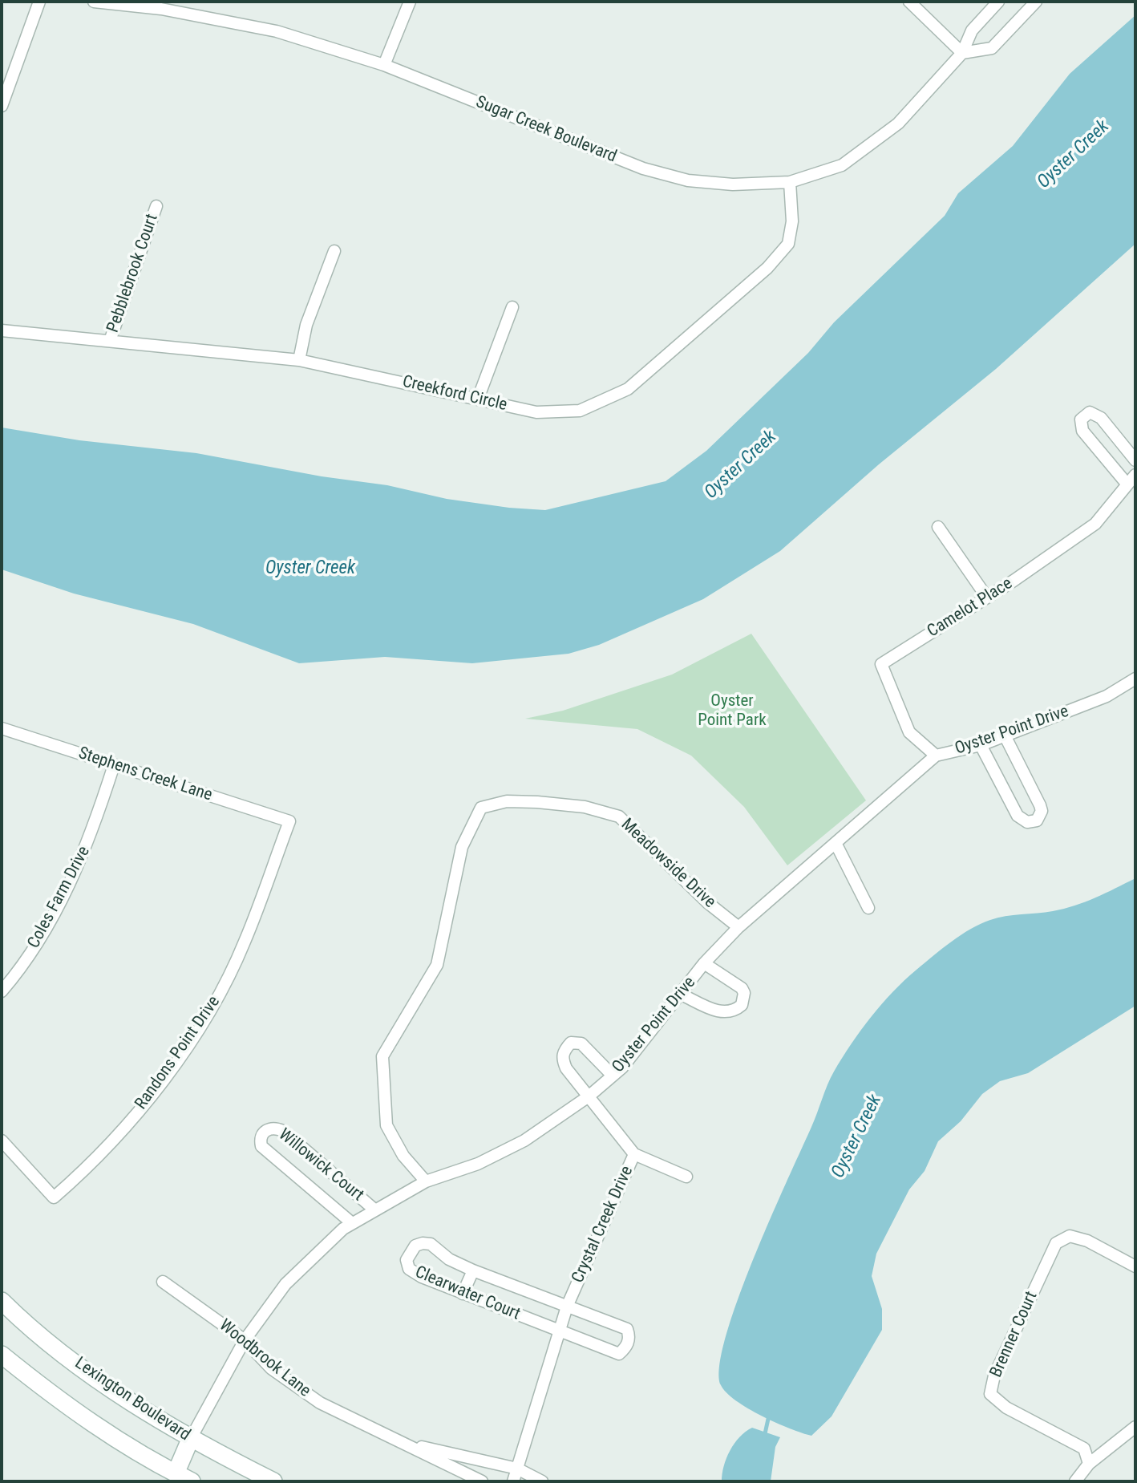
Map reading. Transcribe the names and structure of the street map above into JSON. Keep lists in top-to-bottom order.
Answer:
{
  "streets": {
    "main road": ["Lexington Boulevard"],
    "street": [
      "Sugar Creek Boulevard",
      "Pebblebrook Court",
      "Creekford Circle",
      "Camelot Place",
      "Oyster Point Drive",
      "Stephens Creek Lane",
      "Meadowside Drive",
      "Coles Farm Drive",
      "Randons Point Drive",
      "Willowick Court",
      "Crystal Creek Drive",
      "Clearwater Court",
      "Brenner Court",
      "Woodbrook Lane"
    ]
  },
  "crossings": [
    ["Sugar Creek Boulevard", "Creekford Circle"],
    ["Pebblebrook Court", "Creekford Circle"],
    ["Camelot Place", "Oyster Point Drive"],
    ["Oyster Point Drive", "Meadowside Drive"],
    ["Oyster Point Drive", "Willowick Court"],
    ["Oyster Point Drive", "Crystal Creek Drive"],
    ["Oyster Point Drive", "Woodbrook Lane"],
    ["Oyster Point Drive", "Lexington Boulevard"],
    ["Stephens Creek Lane", "Coles Farm Drive"],
    ["Stephens Creek Lane", "Randons Point Drive"],
    ["Crystal Creek Drive", "Clearwater Court"],
    ["Crystal Creek Drive", "Woodbrook Lane"]
  ],
  "water": ["Oyster Creek"],
  "parks": ["Oyster Point Park"]
}
